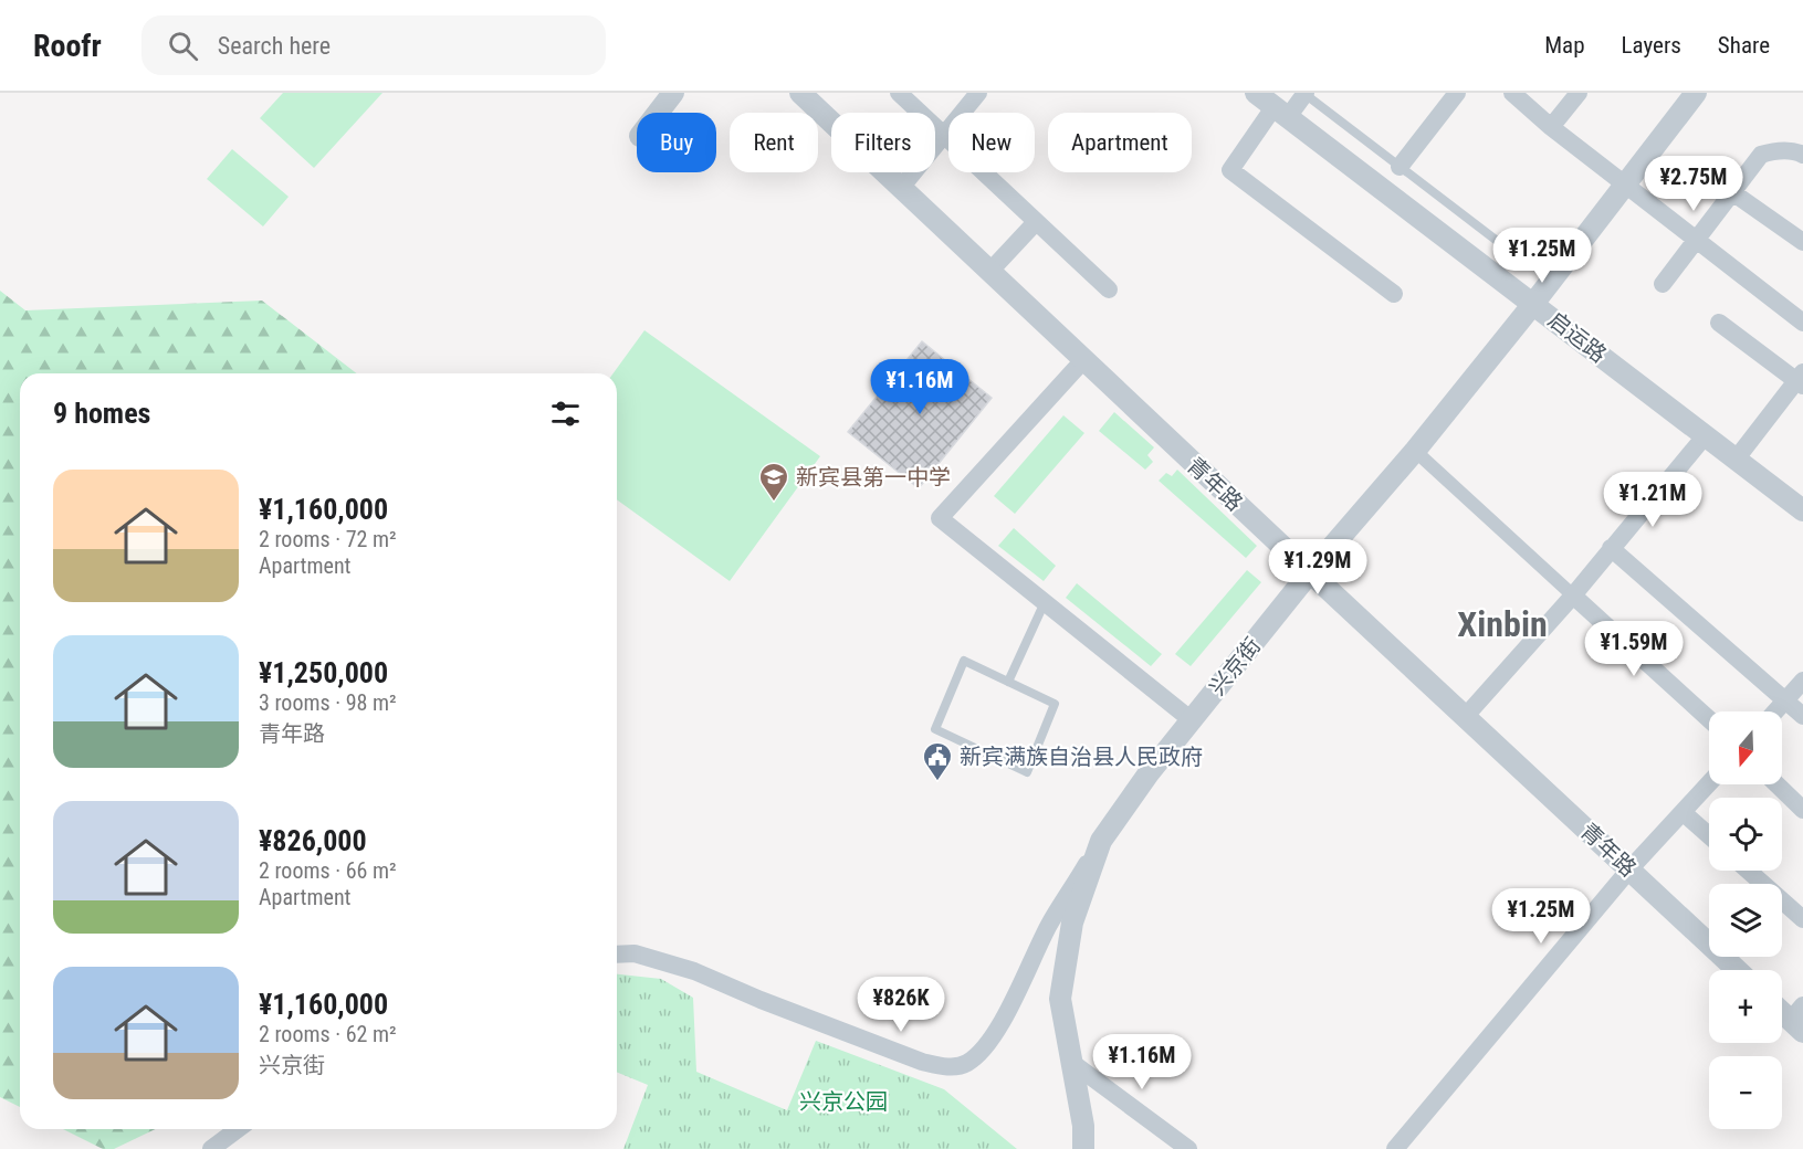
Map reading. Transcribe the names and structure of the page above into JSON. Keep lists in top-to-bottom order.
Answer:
{
  "streets": {
    "street": ["启运路", "青年路", "兴京街"]
  },
  "crossings": [
    ["启运路", "兴京街"],
    ["青年路", "兴京街"]
  ],
  "districts": ["Xinbin"],
  "parks": ["兴京公园"],
  "places": {
    "school or university": ["新宾县第一中学"],
    "public building": ["新宾满族自治县人民政府"]
  },
  "north": "bottom",
  "page": {
    "header": "Roofr",
    "search": "Search here",
    "nav": ["Map", "Layers", "Share"],
    "chip": [
      "Buy",
      "Rent",
      "Filters",
      "New",
      "Apartment"
    ],
    "price": [
      "¥2.75M",
      "¥1.25M",
      "¥1.16M",
      "¥1.21M",
      "¥1.29M",
      "¥1.59M",
      "¥1.25M",
      "¥826K",
      "¥1.16M"
    ],
    "heading": "9 homes",
    "list": [
      {
        "name": "¥1,160,000",
        "note": "2 rooms · 72 m² · Apartment"
      },
      {
        "name": "¥1,250,000",
        "note": "3 rooms · 98 m² · 青年路"
      },
      {
        "name": "¥826,000",
        "note": "2 rooms · 66 m² · Apartment"
      },
      {
        "name": "¥1,160,000",
        "note": "2 rooms · 62 m² · 兴京街"
      }
    ],
    "map_buttons": ["+", "−"]
  }
}
